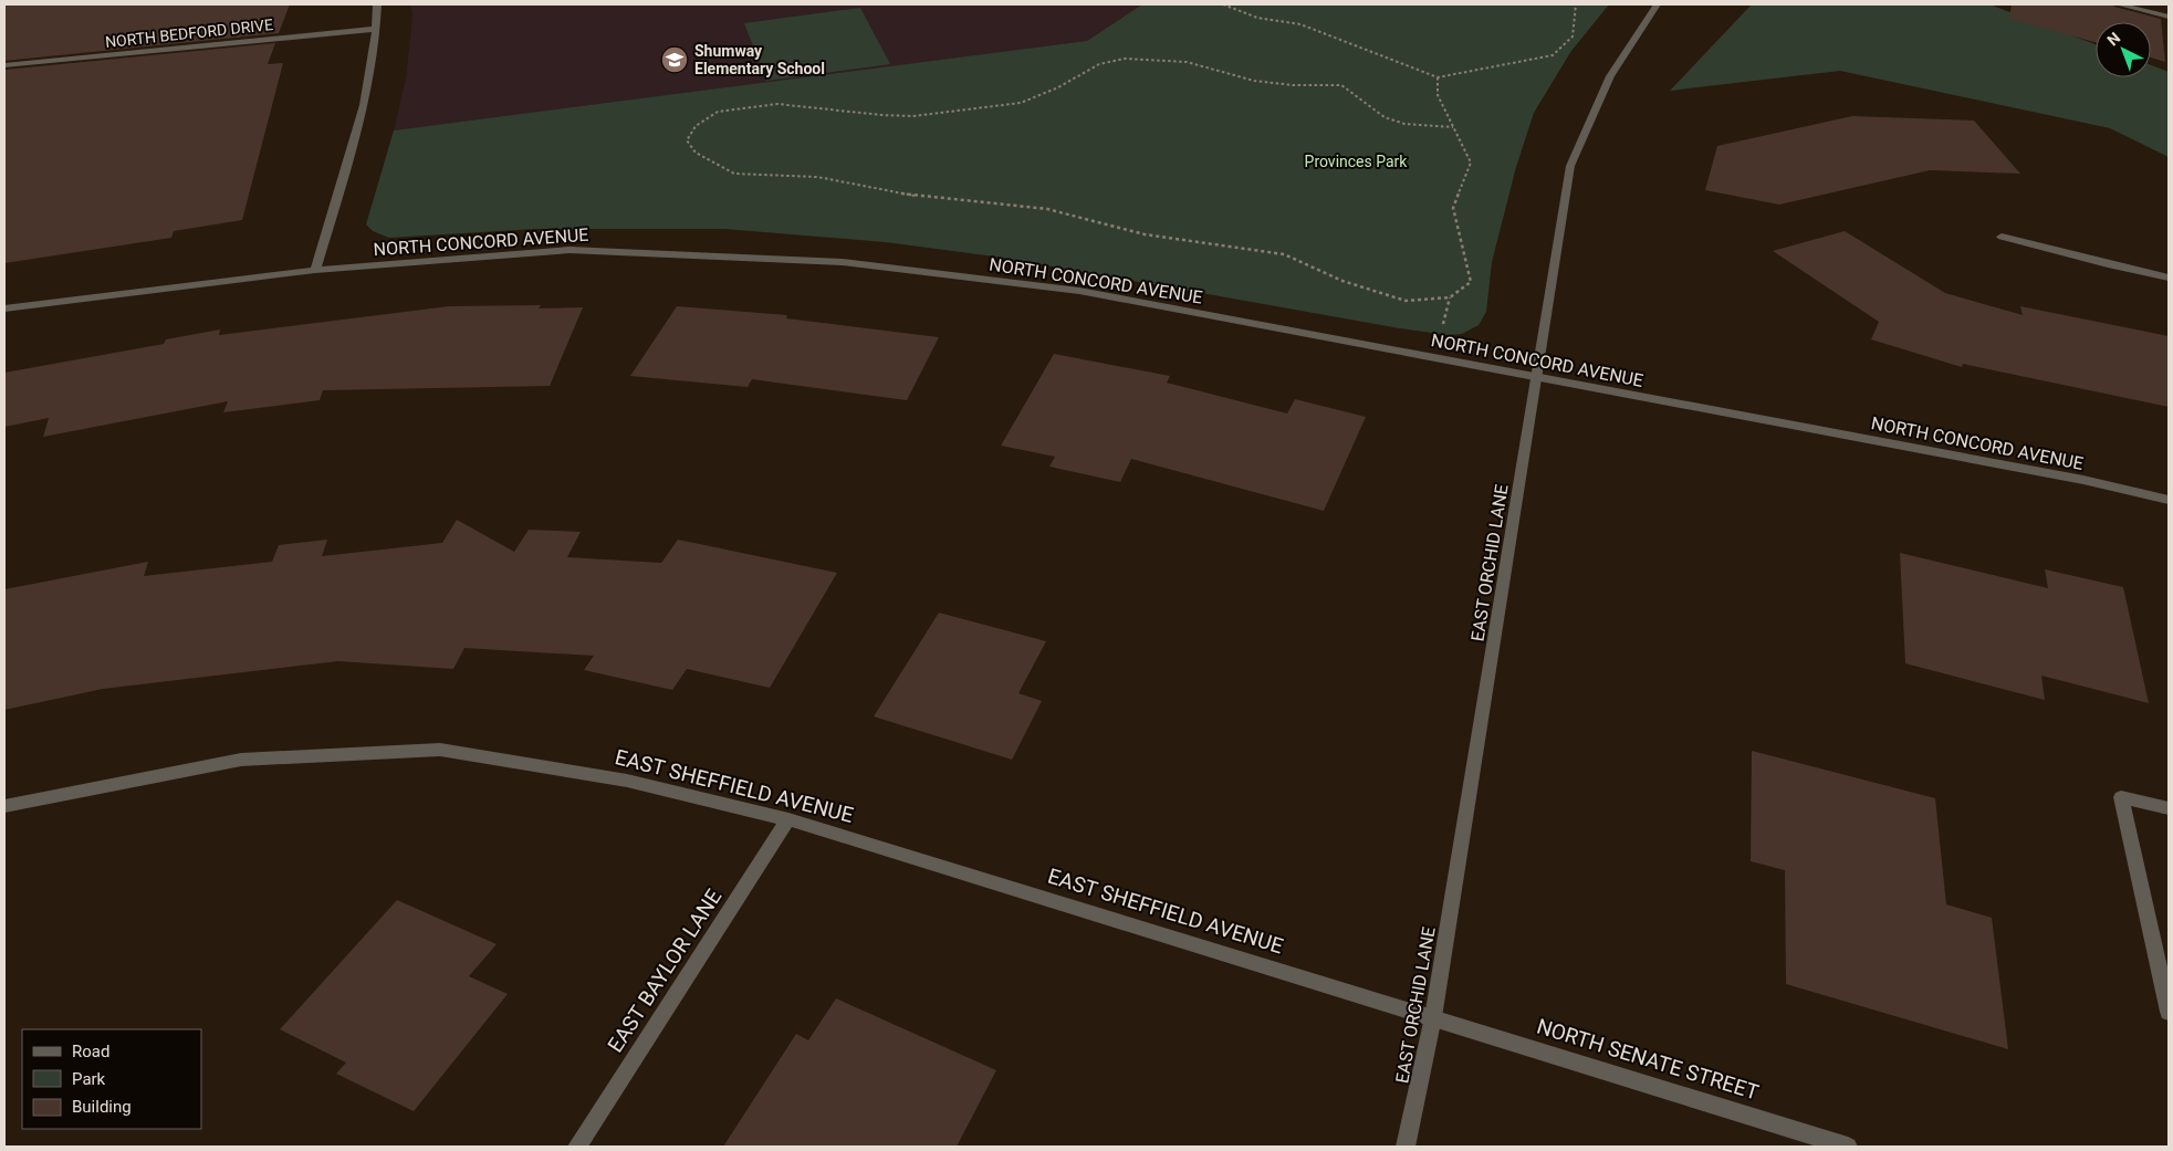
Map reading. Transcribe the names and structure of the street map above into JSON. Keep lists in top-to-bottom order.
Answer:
{
  "streets": {
    "street": [
      "NORTH BEDFORD DRIVE",
      "NORTH CONCORD AVENUE",
      "EAST ORCHID LANE",
      "EAST SHEFFIELD AVENUE",
      "EAST BAYLOR LANE",
      "NORTH SENATE STREET"
    ]
  },
  "crossings": [
    ["NORTH CONCORD AVENUE", "EAST ORCHID LANE"],
    ["EAST ORCHID LANE", "EAST SHEFFIELD AVENUE"],
    ["EAST ORCHID LANE", "NORTH SENATE STREET"],
    ["EAST SHEFFIELD AVENUE", "EAST BAYLOR LANE"],
    ["EAST SHEFFIELD AVENUE", "NORTH SENATE STREET"]
  ],
  "parks": ["Provinces Park"],
  "places": {
    "school or university": ["Shumway Elementary School"]
  },
  "legend": ["Road", "Park", "Building"],
  "north": "top left"
}
